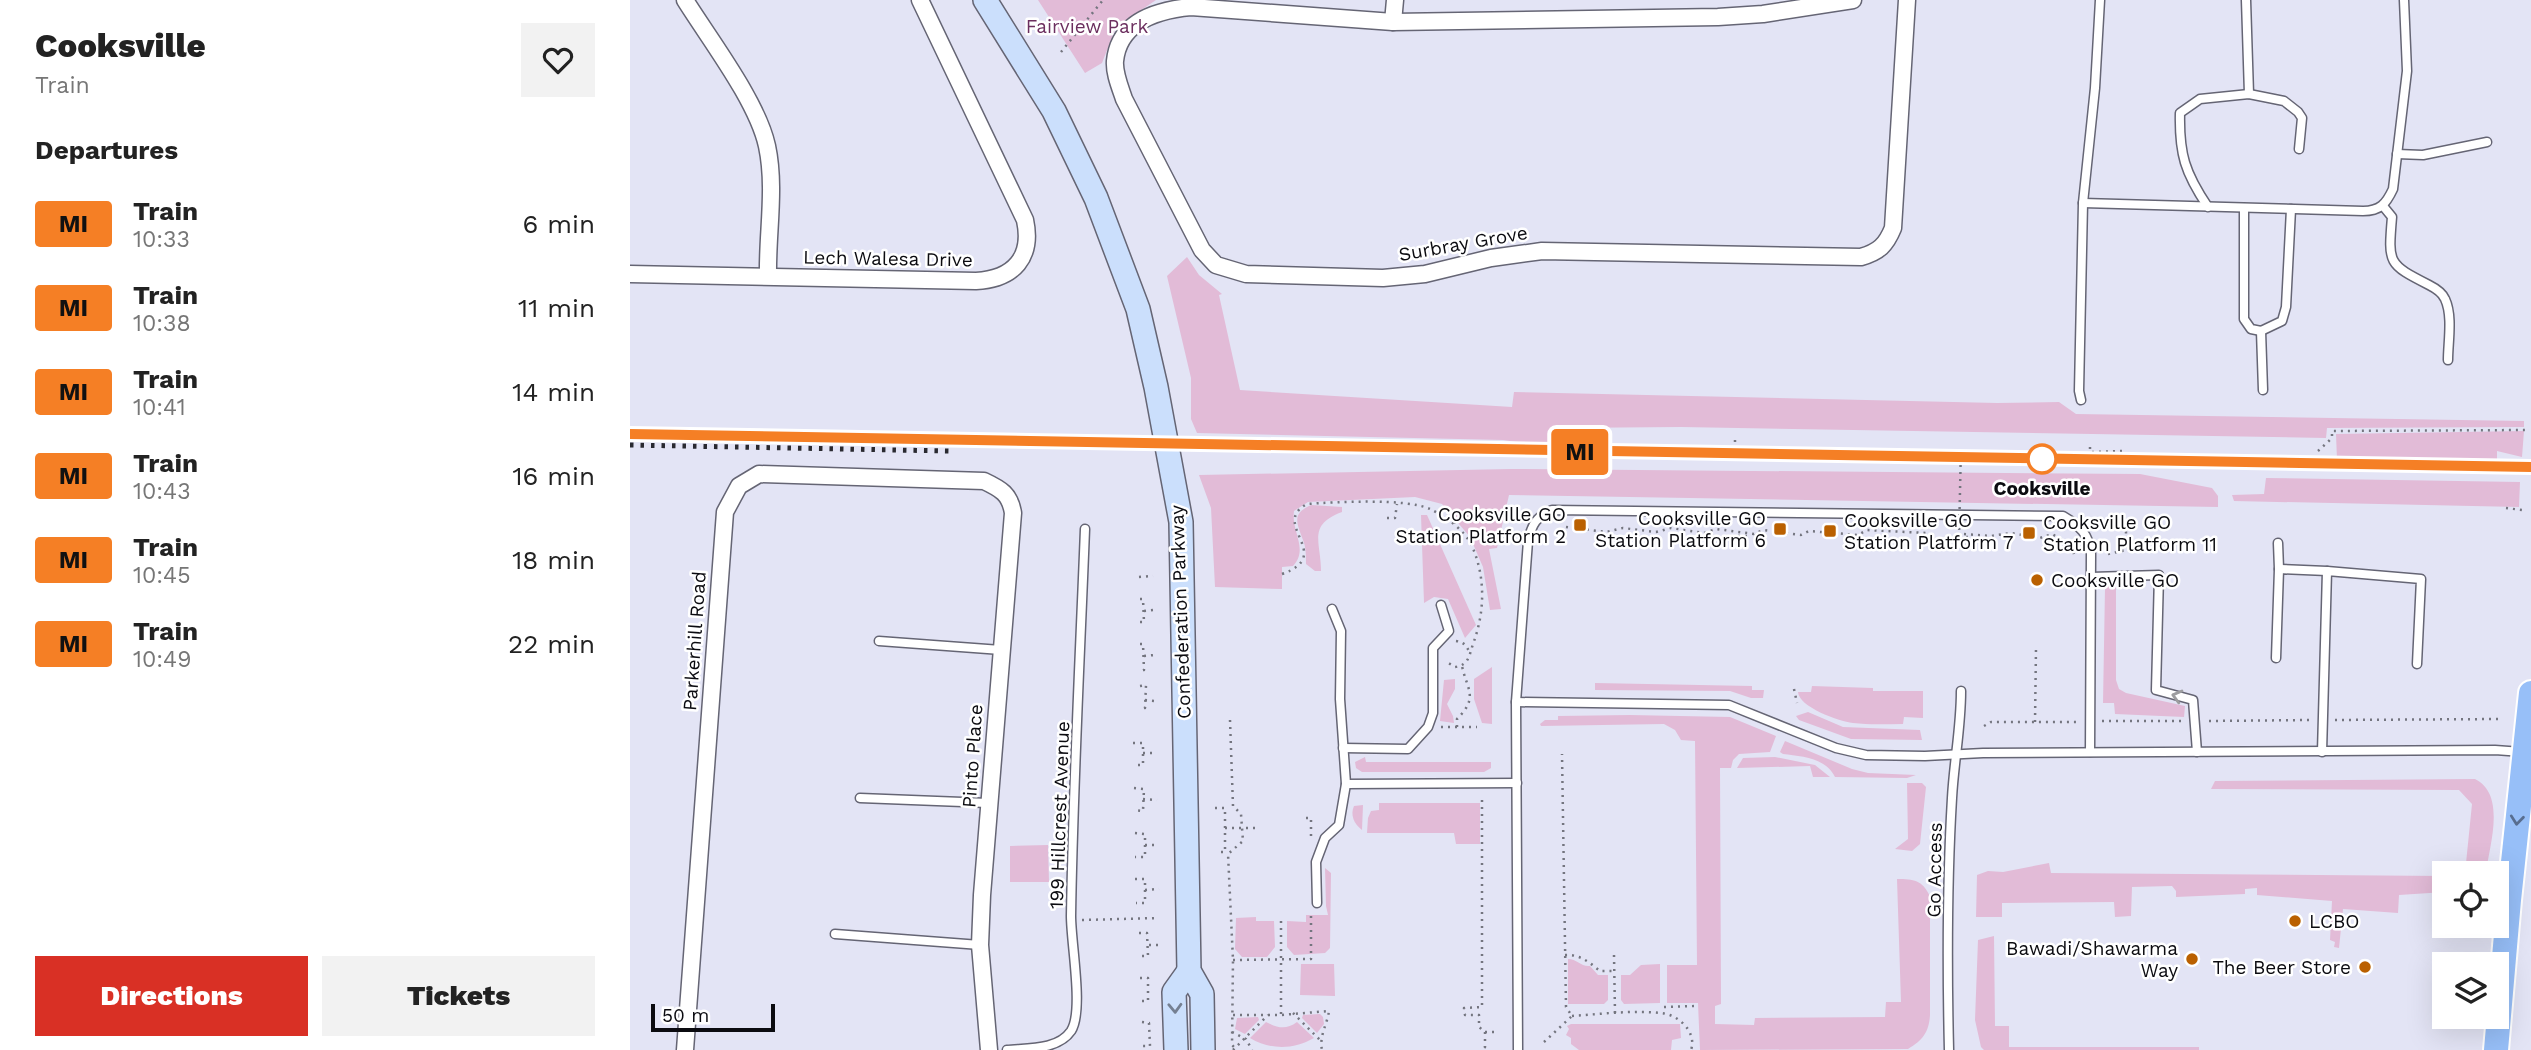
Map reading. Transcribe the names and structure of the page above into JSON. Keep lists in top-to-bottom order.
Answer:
{
  "streets": {
    "street": [
      "Surbray Grove",
      "Lech Walesa Drive",
      "Confederation Parkway",
      "Parkerhill Road",
      "Pinto Place"
    ],
    "lane": ["199 Hillcrest Avenue", "Go Access"]
  },
  "crossings": [
    ["Parkerhill Road", "Pinto Place"]
  ],
  "parks": ["Fairview Park"],
  "places": {
    "other": [
      "Cooksville",
      "Cooksville GO",
      "LCBO",
      "Bawadi/Shawarma Way",
      "The Beer Store"
    ],
    "transit": [
      "Cooksville GO Station Platform 2",
      "Cooksville GO Station Platform 6",
      "Cooksville GO Station Platform 7",
      "Cooksville GO Station Platform 11"
    ]
  },
  "scale_bar": "50 m",
  "page": {
    "heading": [
      ["Cooksville", "Train"],
      "Departures"
    ],
    "on_map": "MI",
    "list": [
      {
        "mark": "MI",
        "name": "Train",
        "note": "10:33",
        "value": "6 min"
      },
      {
        "mark": "MI",
        "name": "Train",
        "note": "10:38",
        "value": "11 min"
      },
      {
        "mark": "MI",
        "name": "Train",
        "note": "10:41",
        "value": "14 min"
      },
      {
        "mark": "MI",
        "name": "Train",
        "note": "10:43",
        "value": "16 min"
      },
      {
        "mark": "MI",
        "name": "Train",
        "note": "10:45",
        "value": "18 min"
      },
      {
        "mark": "MI",
        "name": "Train",
        "note": "10:49",
        "value": "22 min"
      }
    ],
    "buttons": ["Directions", "Tickets"],
    "scale": "50 m"
  }
}
